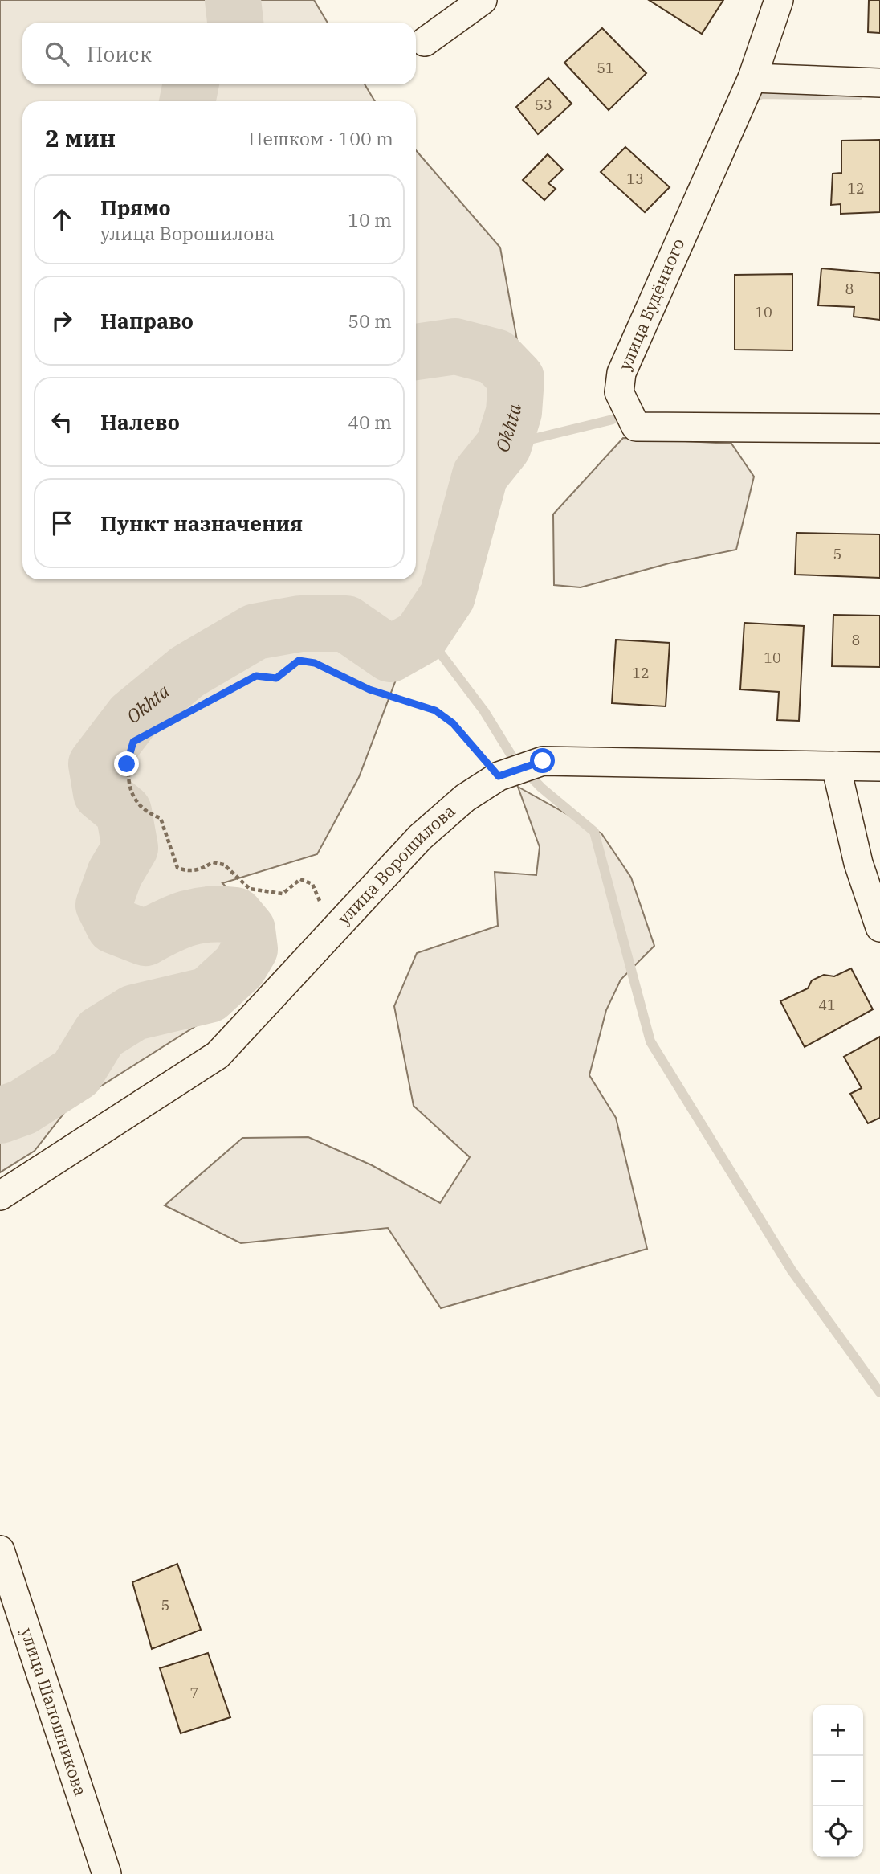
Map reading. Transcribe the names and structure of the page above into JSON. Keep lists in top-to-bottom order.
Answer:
{
  "streets": {
    "street": ["улица Будённого", "улица Ворошилова", "улица Шапошникова"]
  },
  "water": ["Okhta"],
  "house_numbers": [
    "51",
    "53",
    "13",
    "12",
    "8",
    "10",
    "5",
    "8",
    "10",
    "12",
    "41",
    "5",
    "7"
  ],
  "page": {
    "search": "Поиск",
    "heading": ["2 мин", "Пешком · 100 m"],
    "list": [
      ["Прямо", "улица Ворошилова", "10 m"],
      ["Направо", "50 m"],
      ["Налево", "40 m"],
      "Пункт назначения"
    ],
    "map_buttons": ["+", "−"]
  }
}
